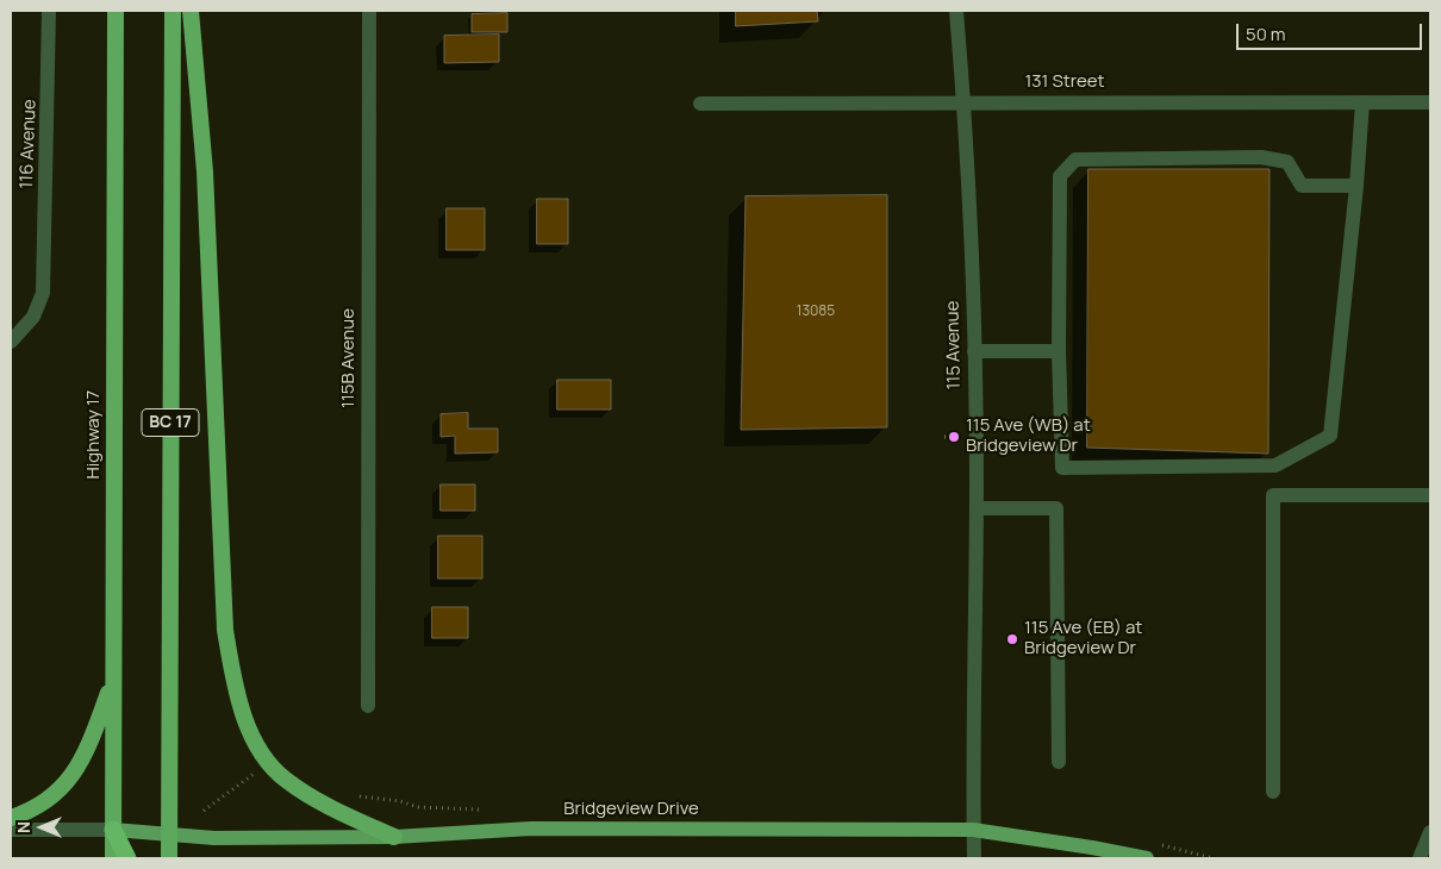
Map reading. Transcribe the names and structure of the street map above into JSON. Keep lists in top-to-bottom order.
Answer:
{
  "streets": {
    "highway": ["BC 17", "Highway 17"],
    "main road": ["Bridgeview Drive"],
    "street": [
      "131 Street",
      "116 Avenue",
      "115 Avenue",
      "115B Avenue"
    ]
  },
  "crossings": [
    ["131 Street", "115 Avenue"],
    ["115 Avenue", "Bridgeview Drive"],
    ["BC 17", "Bridgeview Drive"],
    ["Highway 17", "Bridgeview Drive"]
  ],
  "places": ["115 Ave (WB) at Bridgeview Dr", "115 Ave (EB) at Bridgeview Dr"],
  "house_numbers": ["13085"],
  "scale_bar": "50 m",
  "north": "left"
}
